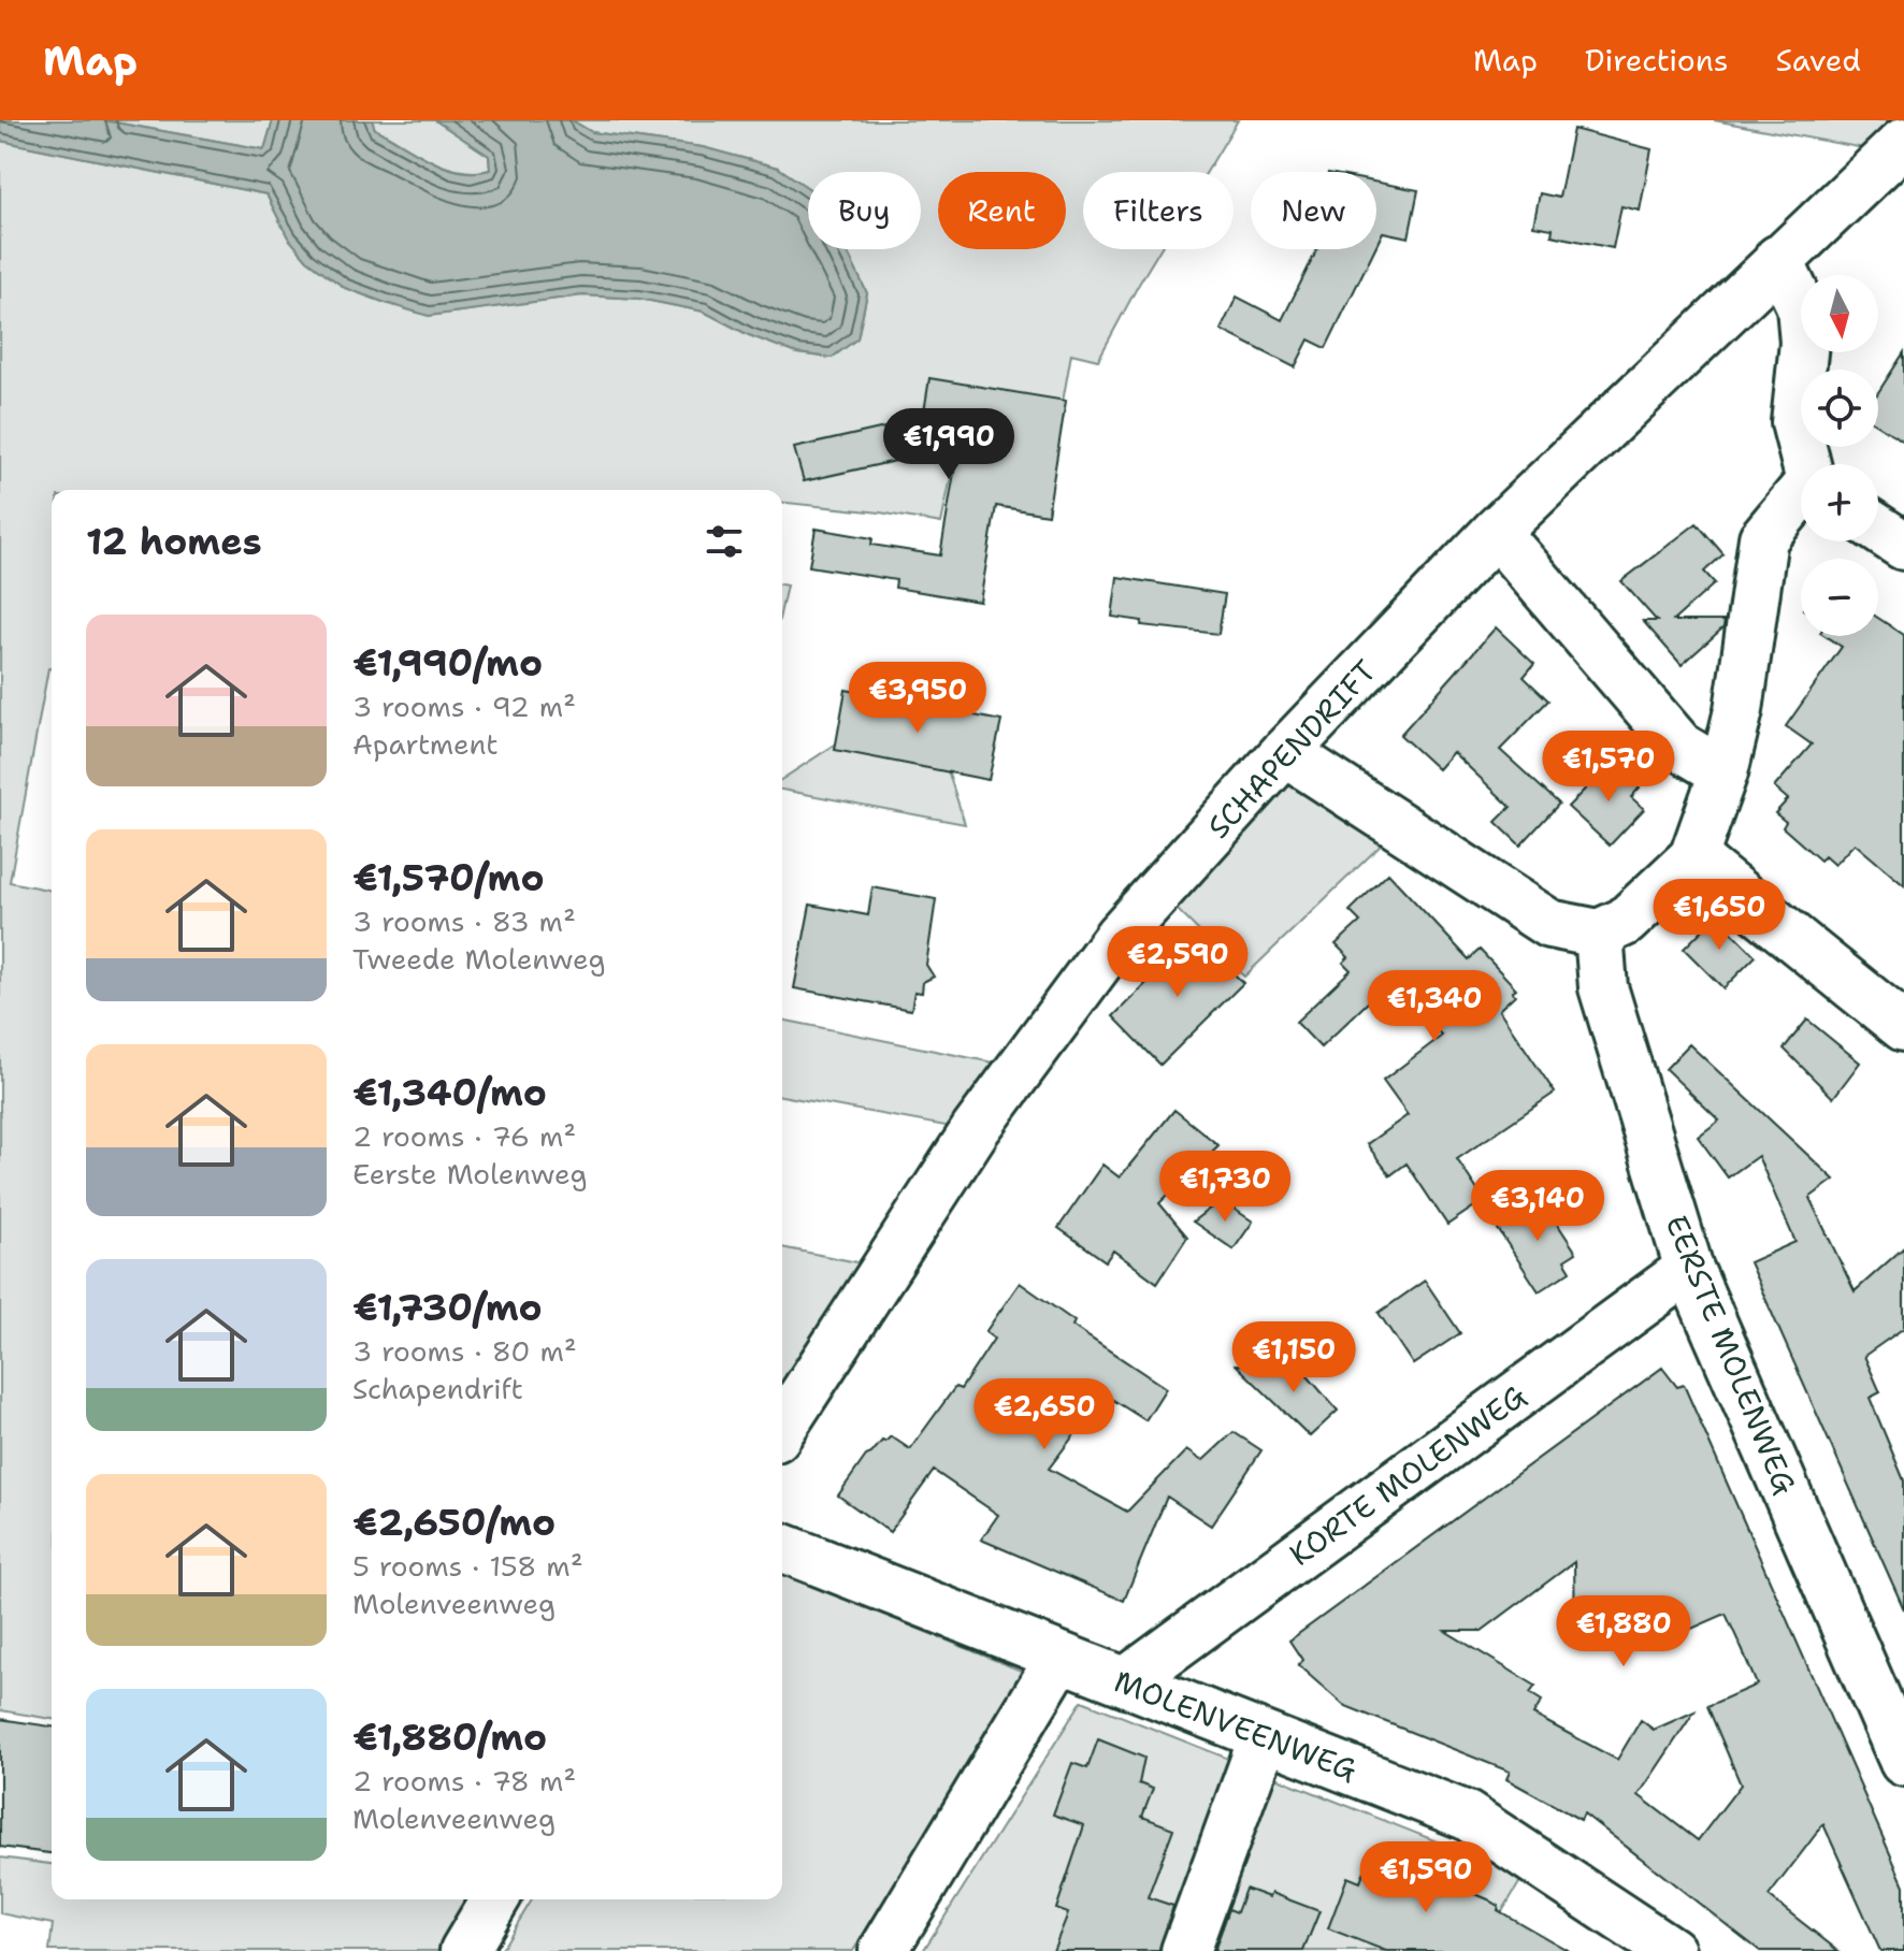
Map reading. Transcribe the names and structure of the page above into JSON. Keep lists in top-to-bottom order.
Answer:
{
  "streets": {
    "street": [
      "SCHAPENDRIFT",
      "EERSTE MOLENWEG",
      "KORTE MOLENWEG",
      "MOLENVEENWEG"
    ]
  },
  "crossings": [
    ["EERSTE MOLENWEG", "KORTE MOLENWEG"],
    ["KORTE MOLENWEG", "MOLENVEENWEG"]
  ],
  "north": "bottom",
  "page": {
    "header": "Map",
    "nav": ["Map", "Directions", "Saved"],
    "chip": [
      "Buy",
      "Rent",
      "Filters",
      "New"
    ],
    "map_buttons": ["+", "−"],
    "price": [
      "€1,990",
      "€3,950",
      "€1,570",
      "€1,650",
      "€2,590",
      "€1,340",
      "€1,730",
      "€3,140",
      "€1,150",
      "€2,650",
      "€1,880",
      "€1,590"
    ],
    "heading": "12 homes",
    "list": [
      {
        "name": "€1,990/mo",
        "note": "3 rooms · 92 m² · Apartment"
      },
      {
        "name": "€1,570/mo",
        "note": "3 rooms · 83 m² · Tweede Molenweg"
      },
      {
        "name": "€1,340/mo",
        "note": "2 rooms · 76 m² · Eerste Molenweg"
      },
      {
        "name": "€1,730/mo",
        "note": "3 rooms · 80 m² · Schapendrift"
      },
      {
        "name": "€2,650/mo",
        "note": "5 rooms · 158 m² · Molenveenweg"
      },
      {
        "name": "€1,880/mo",
        "note": "2 rooms · 78 m² · Molenveenweg"
      }
    ]
  }
}
